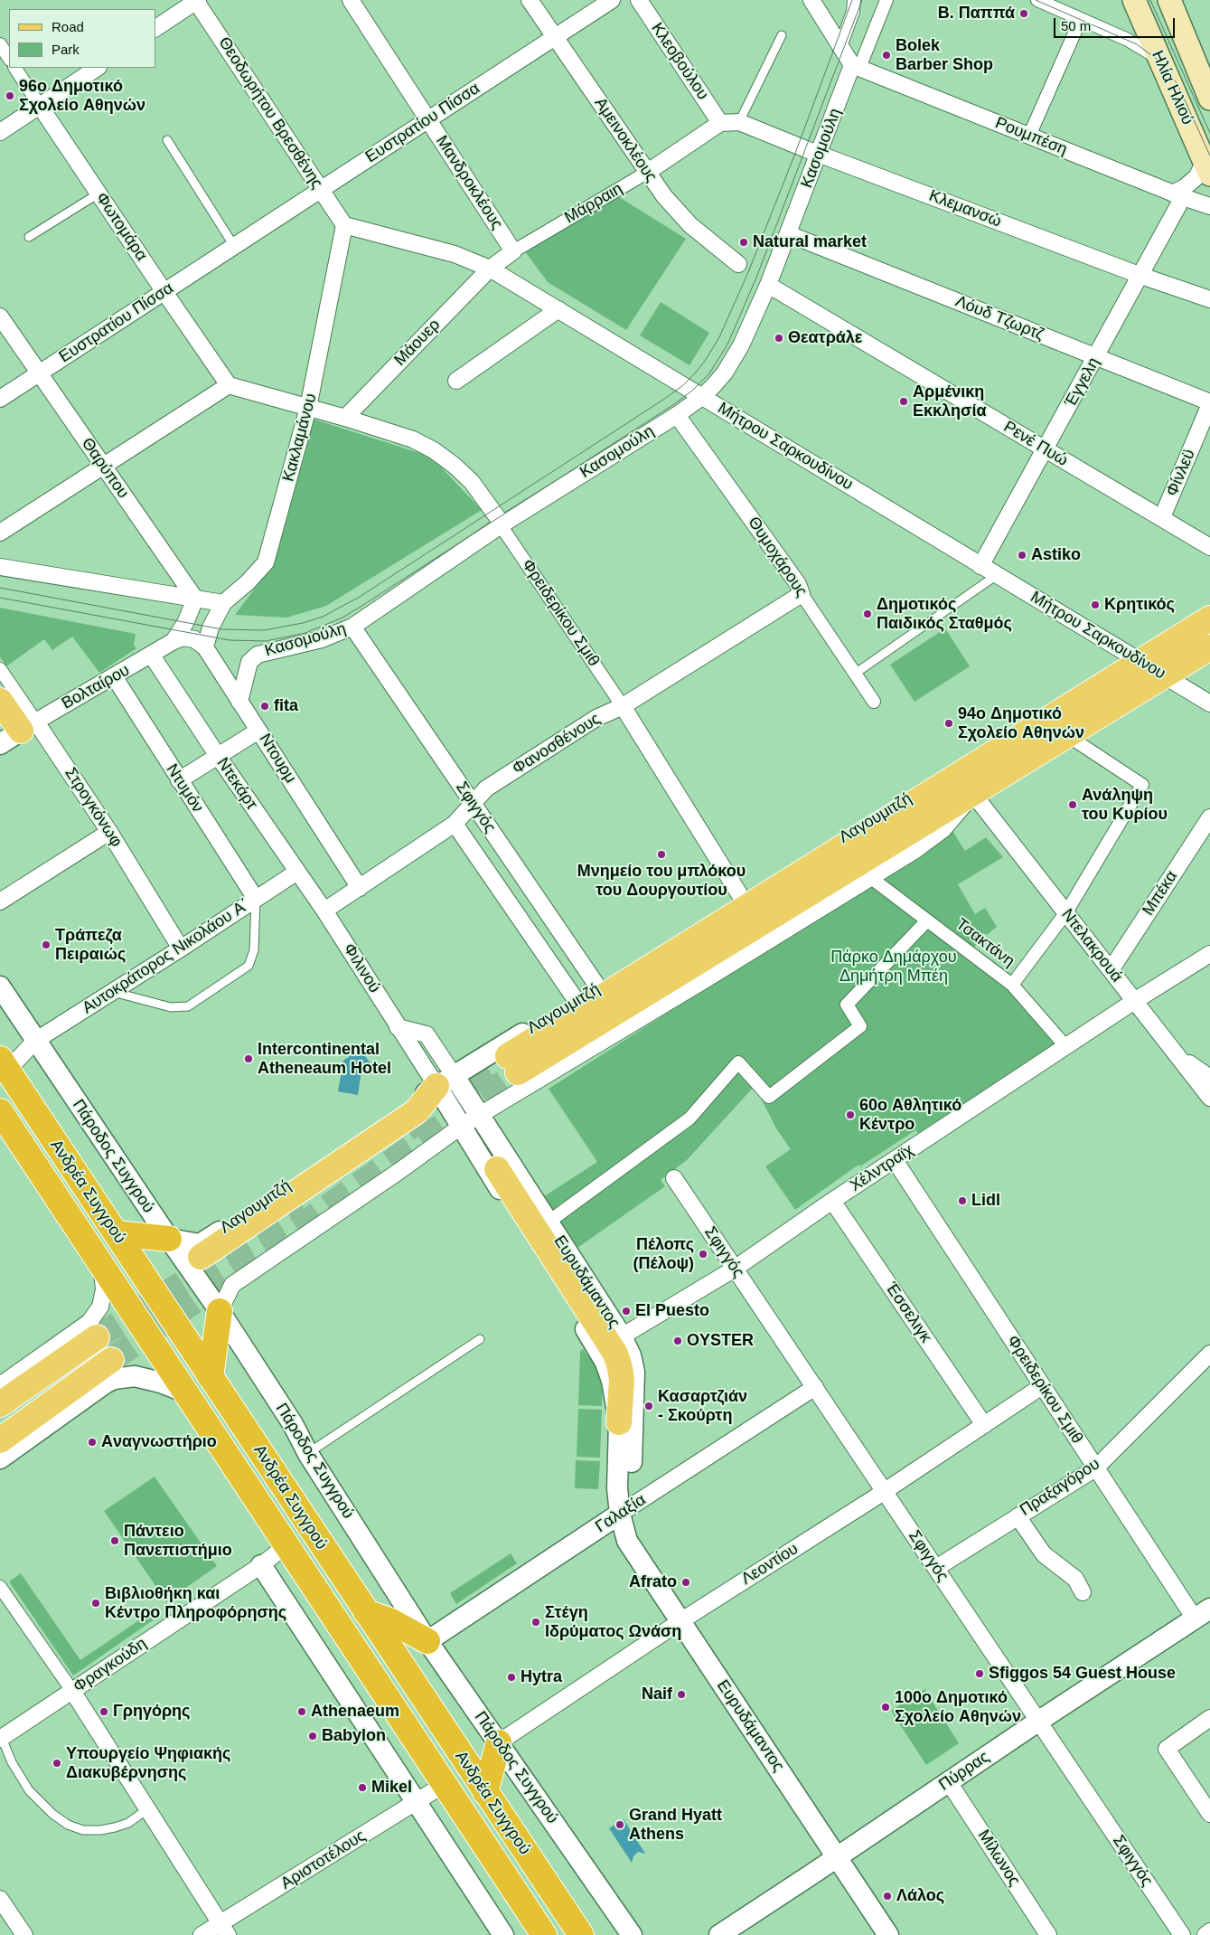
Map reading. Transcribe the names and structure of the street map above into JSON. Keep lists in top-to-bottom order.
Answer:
{
  "streets": {
    "highway": ["Ανδρέα Συγγρού"],
    "main road": ["Ηλία Ηλιού", "Λαγουμιτζή"],
    "street": [
      "Κλεοβούλου",
      "Θεοδωρήτου Βρεσθένης",
      "Ευστρατίου Πίσσα",
      "Ρουμπέση",
      "Αμεινοκλέους",
      "Κασομούλη",
      "Μανδροκλέους",
      "Μάρραιη",
      "Κλεμανσώ",
      "Φωτομάρα",
      "Λόυδ Τζωρτζ",
      "Μάουερ",
      "Έγγελη",
      "Κακλαμάνου",
      "Ρενέ Πυώ",
      "Μήτρου Σαρκουδίνου",
      "Θαρύπου",
      "Φίνλεϋ",
      "Θυμοχάρους",
      "Φρειδερίκου Σμιθ",
      "Βολταίρου",
      "Φανοσθένους",
      "Ντουρμ",
      "Ντεκάρτ",
      "Ντυμόν",
      "Στρογκόνωφ",
      "Σφιγγός",
      "Μπέκα",
      "Τσακτάνη",
      "Ντελακρουά",
      "Αυτοκράτορος Νικολάου Α΄",
      "Φιλινού",
      "Πάροδος Συγγρού",
      "Χέλντραϊχ",
      "Ευρυδάμαντος",
      "Έσσελιγκ",
      "Πραξαγόρου",
      "Γαλαξία",
      "Λεοντίου",
      "Φραγκούδη",
      "Πύρρας",
      "Μίλωνος",
      "Αριστοτέλους"
    ]
  },
  "crossings": [
    ["Κλεοβούλου", "Μάρραιη"],
    ["Κλεοβούλου", "Κλεμανσώ"],
    ["Θεοδωρήτου Βρεσθένης", "Ευστρατίου Πίσσα"],
    ["Θεοδωρήτου Βρεσθένης", "Κακλαμάνου"],
    ["Θεοδωρήτου Βρεσθένης", "Μήτρου Σαρκουδίνου"],
    ["Ευστρατίου Πίσσα", "Αμεινοκλέους"],
    ["Ευστρατίου Πίσσα", "Μανδροκλέους"],
    ["Ευστρατίου Πίσσα", "Φωτομάρα"],
    ["Ευστρατίου Πίσσα", "Θαρύπου"],
    ["Ρουμπέση", "Κασομούλη"],
    ["Ρουμπέση", "Έγγελη"],
    ["Αμεινοκλέους", "Μάρραιη"],
    ["Κασομούλη", "Κλεμανσώ"],
    ["Κασομούλη", "Λόυδ Τζωρτζ"],
    ["Κασομούλη", "Ρενέ Πυώ"],
    ["Κασομούλη", "Μήτρου Σαρκουδίνου"],
    ["Κασομούλη", "Θυμοχάρους"],
    ["Κασομούλη", "Φρειδερίκου Σμιθ"],
    ["Κασομούλη", "Ντουρμ"],
    ["Κασομούλη", "Σφιγγός"],
    ["Μανδροκλέους", "Μάρραιη"],
    ["Μάρραιη", "Κλεμανσώ"],
    ["Μάρραιη", "Μάουερ"],
    ["Μάρραιη", "Μήτρου Σαρκουδίνου"],
    ["Κλεμανσώ", "Έγγελη"],
    ["Φωτομάρα", "Φρειδερίκου Σμιθ"],
    ["Λόυδ Τζωρτζ", "Έγγελη"],
    ["Λόυδ Τζωρτζ", "Φίνλεϋ"],
    ["Μάουερ", "Μήτρου Σαρκουδίνου"],
    ["Μάουερ", "Φρειδερίκου Σμιθ"],
    ["Έγγελη", "Ρενέ Πυώ"],
    ["Έγγελη", "Μήτρου Σαρκουδίνου"],
    ["Κακλαμάνου", "Μήτρου Σαρκουδίνου"],
    ["Κακλαμάνου", "Φρειδερίκου Σμιθ"],
    ["Κακλαμάνου", "Ντουρμ"],
    ["Ρενέ Πυώ", "Φίνλεϋ"],
    ["Μήτρου Σαρκουδίνου", "Λαγουμιτζή"],
    ["Θαρύπου", "Βολταίρου"],
    ["Θυμοχάρους", "Φανοσθένους"],
    ["Φρειδερίκου Σμιθ", "Φανοσθένους"],
    ["Φρειδερίκου Σμιθ", "Λαγουμιτζή"],
    ["Φρειδερίκου Σμιθ", "Χέλντραϊχ"],
    ["Φρειδερίκου Σμιθ", "Πραξαγόρου"],
    ["Φρειδερίκου Σμιθ", "Λεοντίου"],
    ["Φρειδερίκου Σμιθ", "Πύρρας"],
    ["Βολταίρου", "Ντεκάρτ"],
    ["Βολταίρου", "Ντυμόν"],
    ["Βολταίρου", "Στρογκόνωφ"],
    ["Φανοσθένους", "Ντουρμ"],
    ["Φανοσθένους", "Ντεκάρτ"],
    ["Φανοσθένους", "Σφιγγός"],
    ["Φανοσθένους", "Φιλινού"],
    ["Ντεκάρτ", "Αυτοκράτορος Νικολάου Α΄"],
    ["Ντεκάρτ", "Φιλινού"],
    ["Ντυμόν", "Αυτοκράτορος Νικολάου Α΄"],
    ["Στρογκόνωφ", "Αυτοκράτορος Νικολάου Α΄"],
    ["Σφιγγός", "Λαγουμιτζή"],
    ["Σφιγγός", "Χέλντραϊχ"],
    ["Σφιγγός", "Πραξαγόρου"],
    ["Σφιγγός", "Γαλαξία"],
    ["Σφιγγός", "Λεοντίου"],
    ["Σφιγγός", "Πύρρας"],
    ["Λαγουμιτζή", "Τσακτάνη"],
    ["Λαγουμιτζή", "Ντελακρουά"],
    ["Λαγουμιτζή", "Φιλινού"],
    ["Λαγουμιτζή", "Πάροδος Συγγρού"],
    ["Λαγουμιτζή", "Ευρυδάμαντος"],
    ["Μπέκα", "Ντελακρουά"],
    ["Τσακτάνη", "Χέλντραϊχ"],
    ["Ντελακρουά", "Χέλντραϊχ"],
    ["Αυτοκράτορος Νικολάου Α΄", "Πάροδος Συγγρού"],
    ["Αυτοκράτορος Νικολάου Α΄", "Ανδρέα Συγγρού"],
    ["Φιλινού", "Ευρυδάμαντος"],
    ["Πάροδος Συγγρού", "Γαλαξία"],
    ["Πάροδος Συγγρού", "Λεοντίου"],
    ["Χέλντραϊχ", "Ευρυδάμαντος"],
    ["Χέλντραϊχ", "Έσσελιγκ"],
    ["Ανδρέα Συγγρού", "Φραγκούδη"],
    ["Ανδρέα Συγγρού", "Αριστοτέλους"],
    ["Ευρυδάμαντος", "Γαλαξία"],
    ["Ευρυδάμαντος", "Λεοντίου"],
    ["Ευρυδάμαντος", "Πύρρας"],
    ["Έσσελιγκ", "Λεοντίου"],
    ["Πύρρας", "Μίλωνος"]
  ],
  "parks": ["Πάρκο Δημάρχου Δημήτρη Μπέη"],
  "places": [
    "Β. Παππά",
    "Bolek Barber Shop",
    "96ο Δημοτικό Σχολείο Αθηνών",
    "Natural market",
    "Θεατράλε",
    "Αρμένικη Εκκλησία",
    "Astiko",
    "Κρητικός",
    "Δημοτικός Παιδικός Σταθμός",
    "fita",
    "94ο Δημοτικό Σχολείο Αθηνών",
    "Ανάληψη του Κυρίου",
    "Μνημείο του μπλόκου του Δουργουτίου",
    "Τράπεζα Πειραιώς",
    "Intercontinental Atheneaum Hotel",
    "60ο Αθλητικό Κέντρο",
    "Lidl",
    "Πέλοπς (Πέλοψ)",
    "El Puesto",
    "OYSTER",
    "Κασαρτζιάν - Σκούρτη",
    "Aναγνωστήριο",
    "Πάντειο Πανεπιστήμιο",
    "Afrato",
    "Βιβλιοθήκη και Κέντρο Πληροφόρησης",
    "Στέγη Iδρύματος Ωνάση",
    "Sfiggos 54 Guest House",
    "Hytra",
    "Naif",
    "100ο Δημοτικό Σχολείο Αθηνών",
    "Γρηγόρης",
    "Athenaeum",
    "Babylon",
    "Υπουργείο Ψηφιακής Διακυβέρνησης",
    "Mikel",
    "Grand Hyatt Athens",
    "Λάλος"
  ],
  "legend": ["Road", "Park"],
  "scale_bar": "50 m"
}
